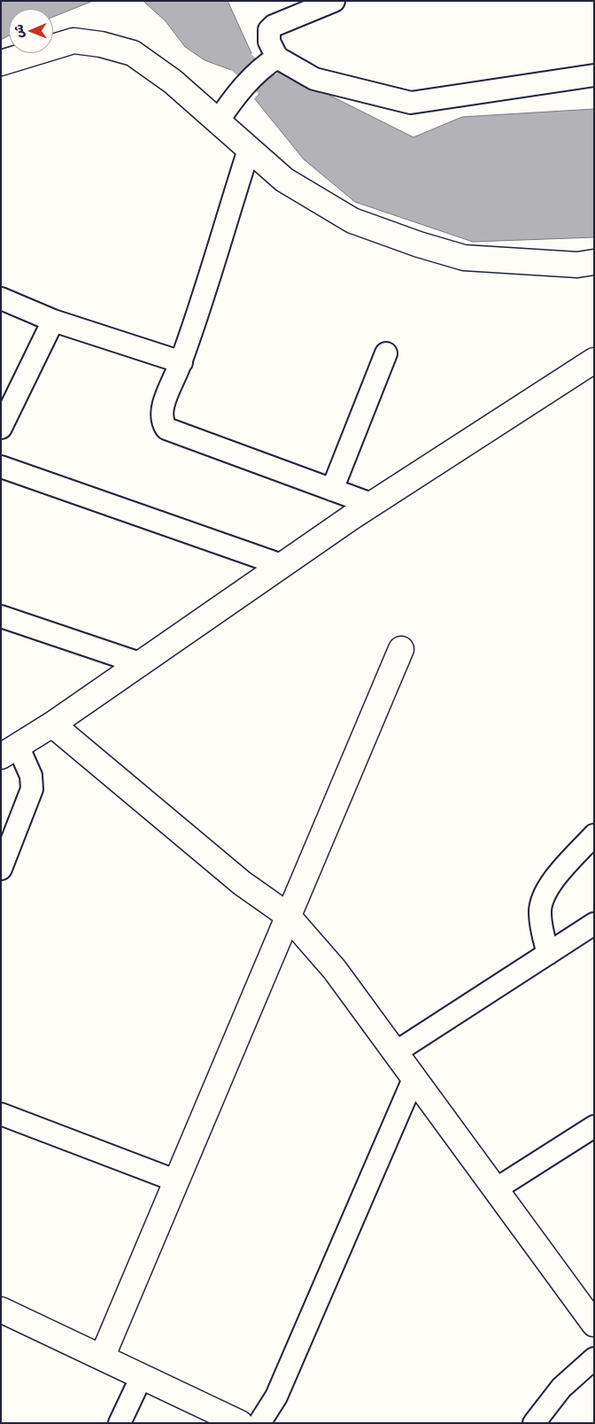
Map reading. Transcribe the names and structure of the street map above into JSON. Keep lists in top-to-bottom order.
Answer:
{
  "north": "left"
}
